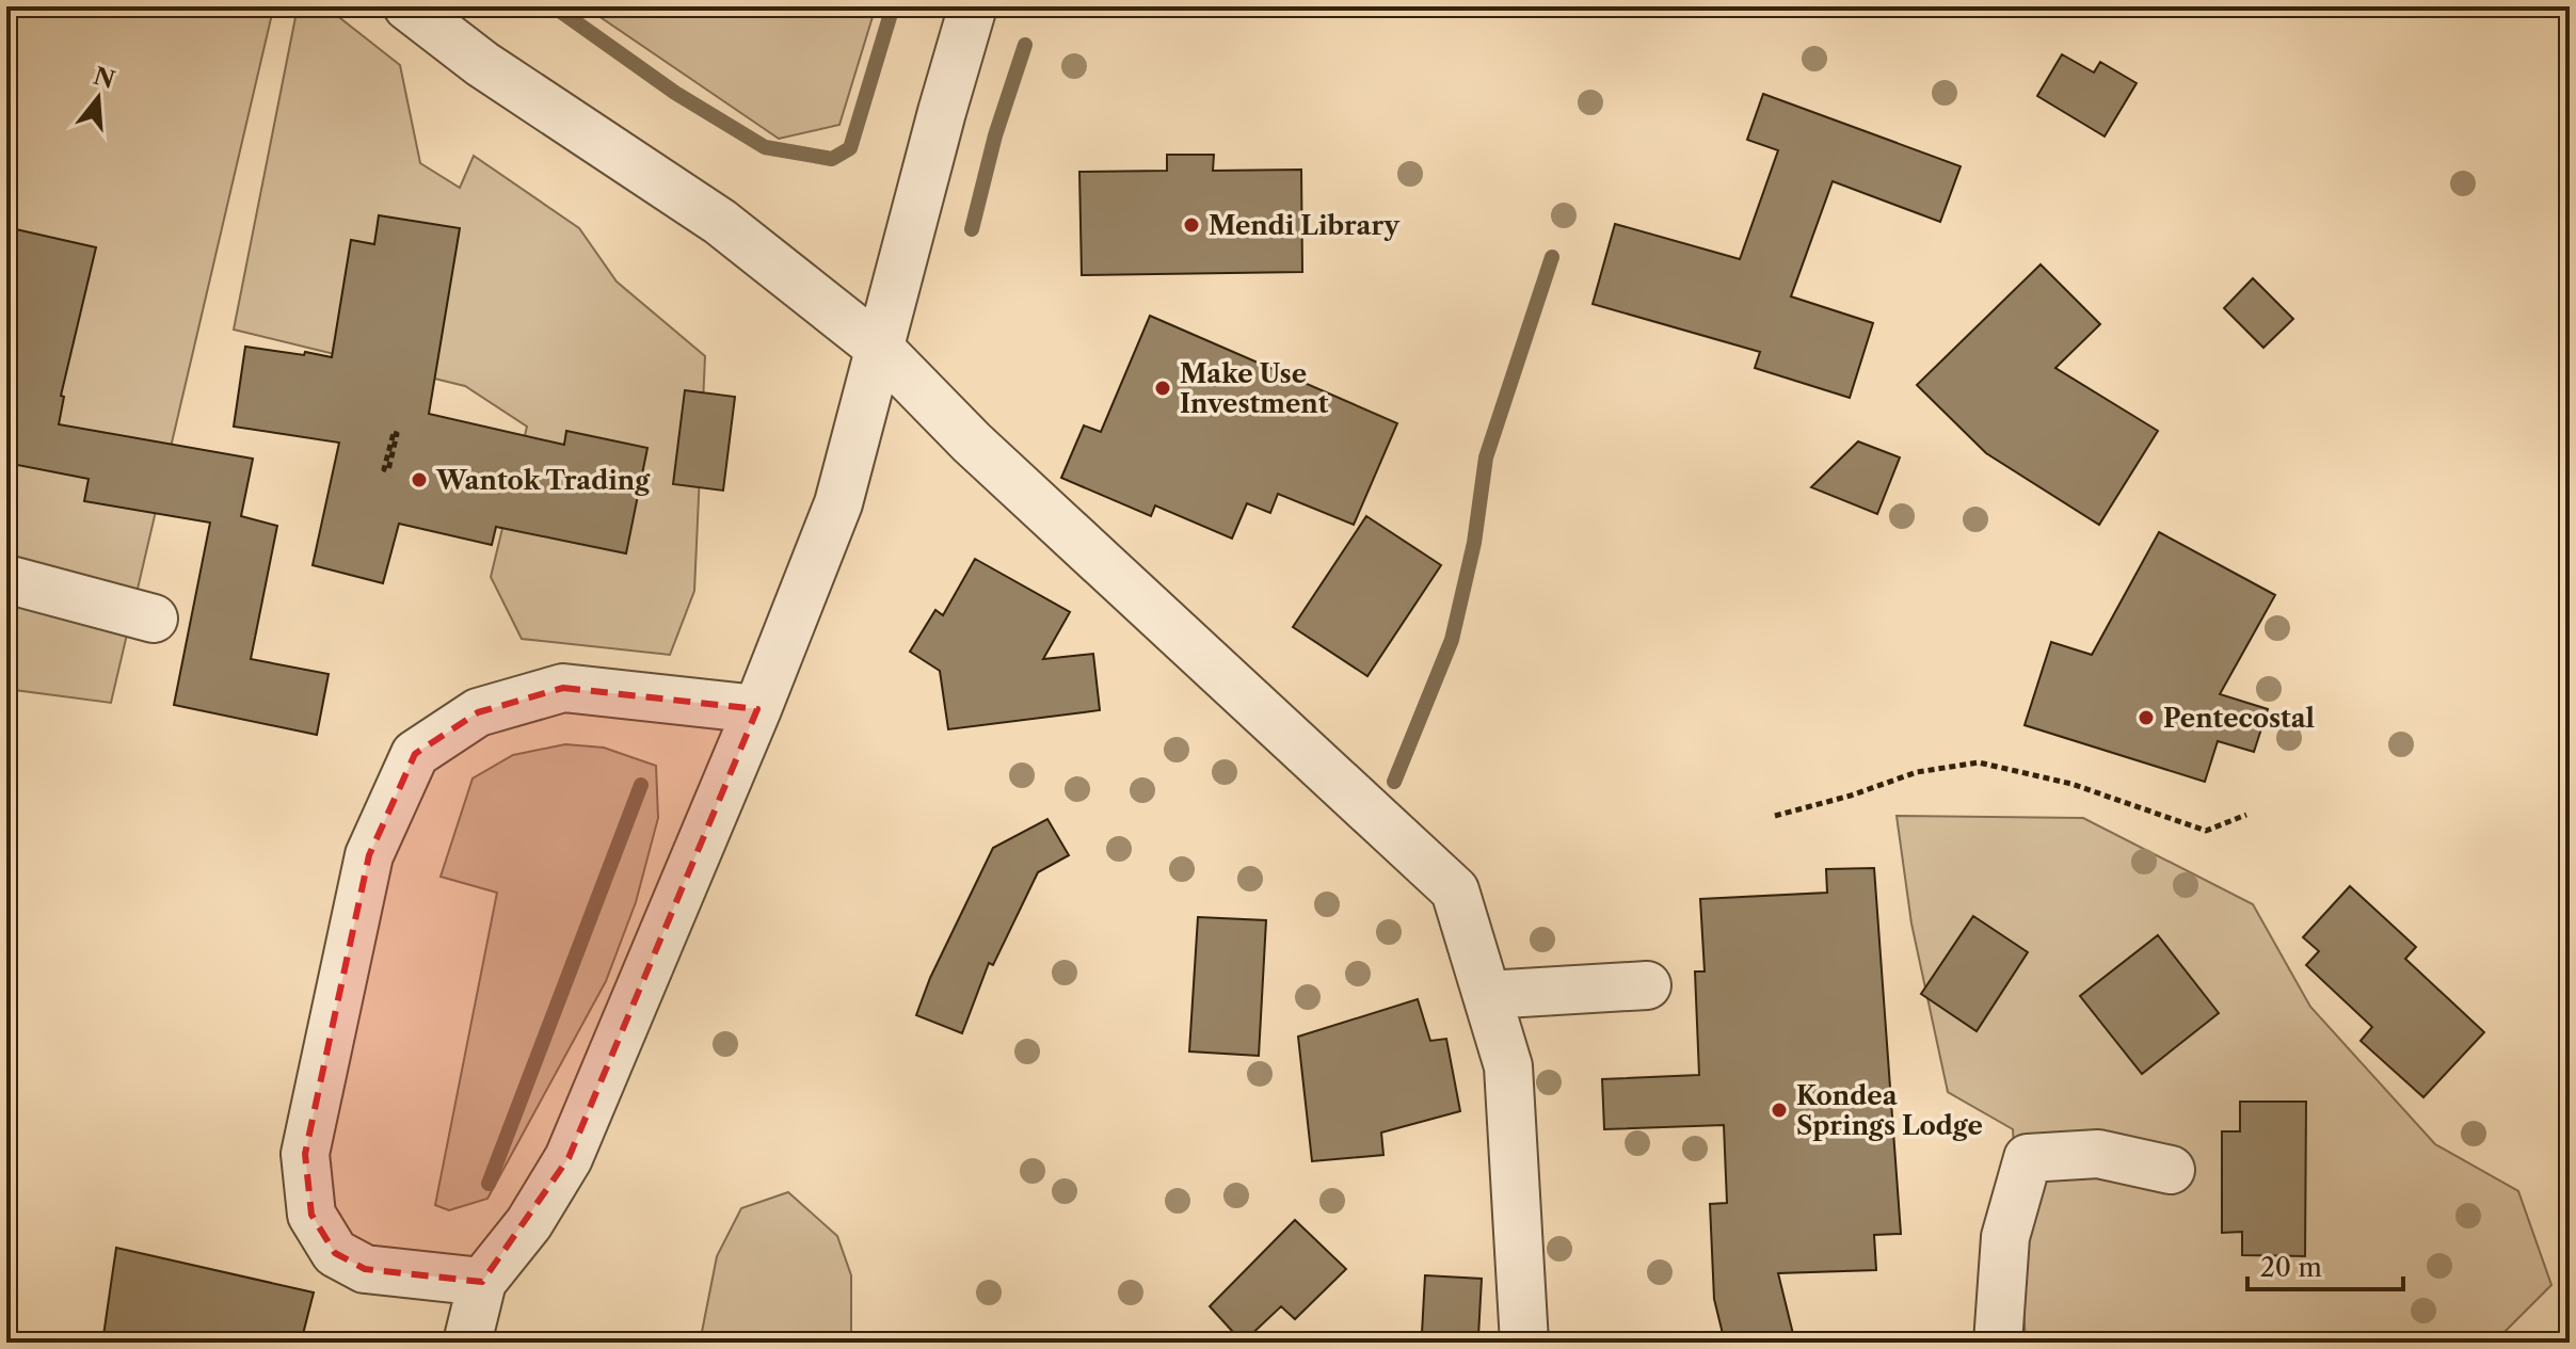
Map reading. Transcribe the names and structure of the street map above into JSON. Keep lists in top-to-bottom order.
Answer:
{
  "places": [
    "Mendi Library",
    "Make Use Investment",
    "Wantok Trading",
    "Pentecostal",
    "Kondea Springs Lodge"
  ],
  "scale_bar": "20 m",
  "north": "top"
}
